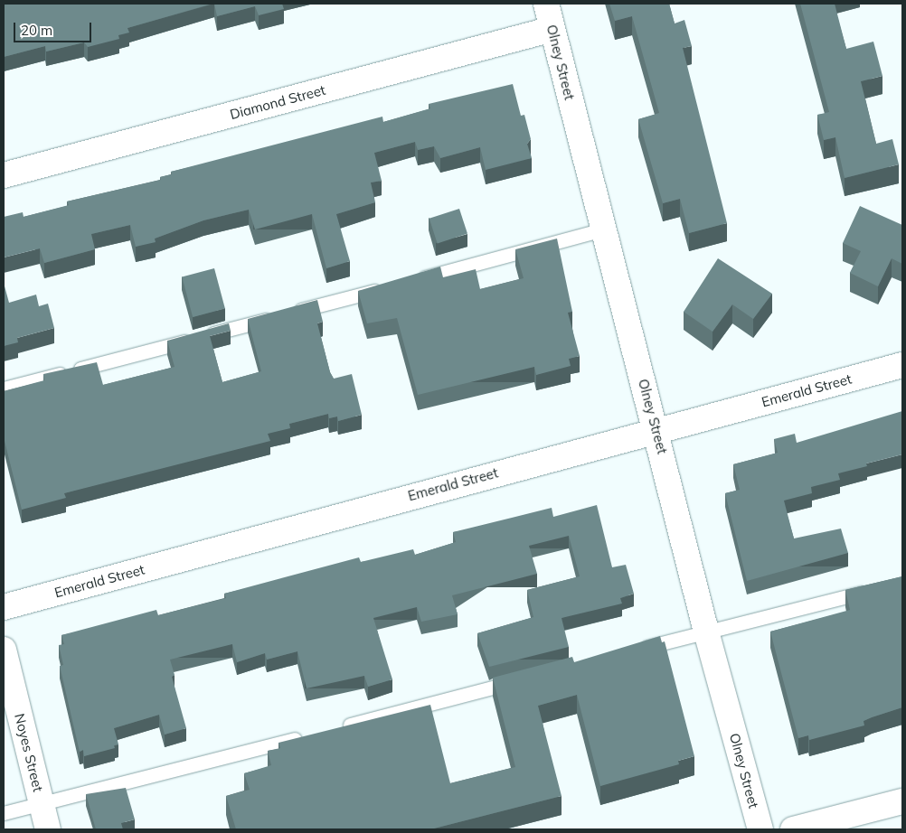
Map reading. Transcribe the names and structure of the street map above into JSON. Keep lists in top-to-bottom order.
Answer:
{
  "streets": {
    "street": [
      "Olney Street",
      "Diamond Street",
      "Emerald Street",
      "Noyes Street"
    ]
  },
  "crossings": [
    ["Olney Street", "Diamond Street"],
    ["Olney Street", "Emerald Street"]
  ],
  "scale_bar": "20 m"
}
